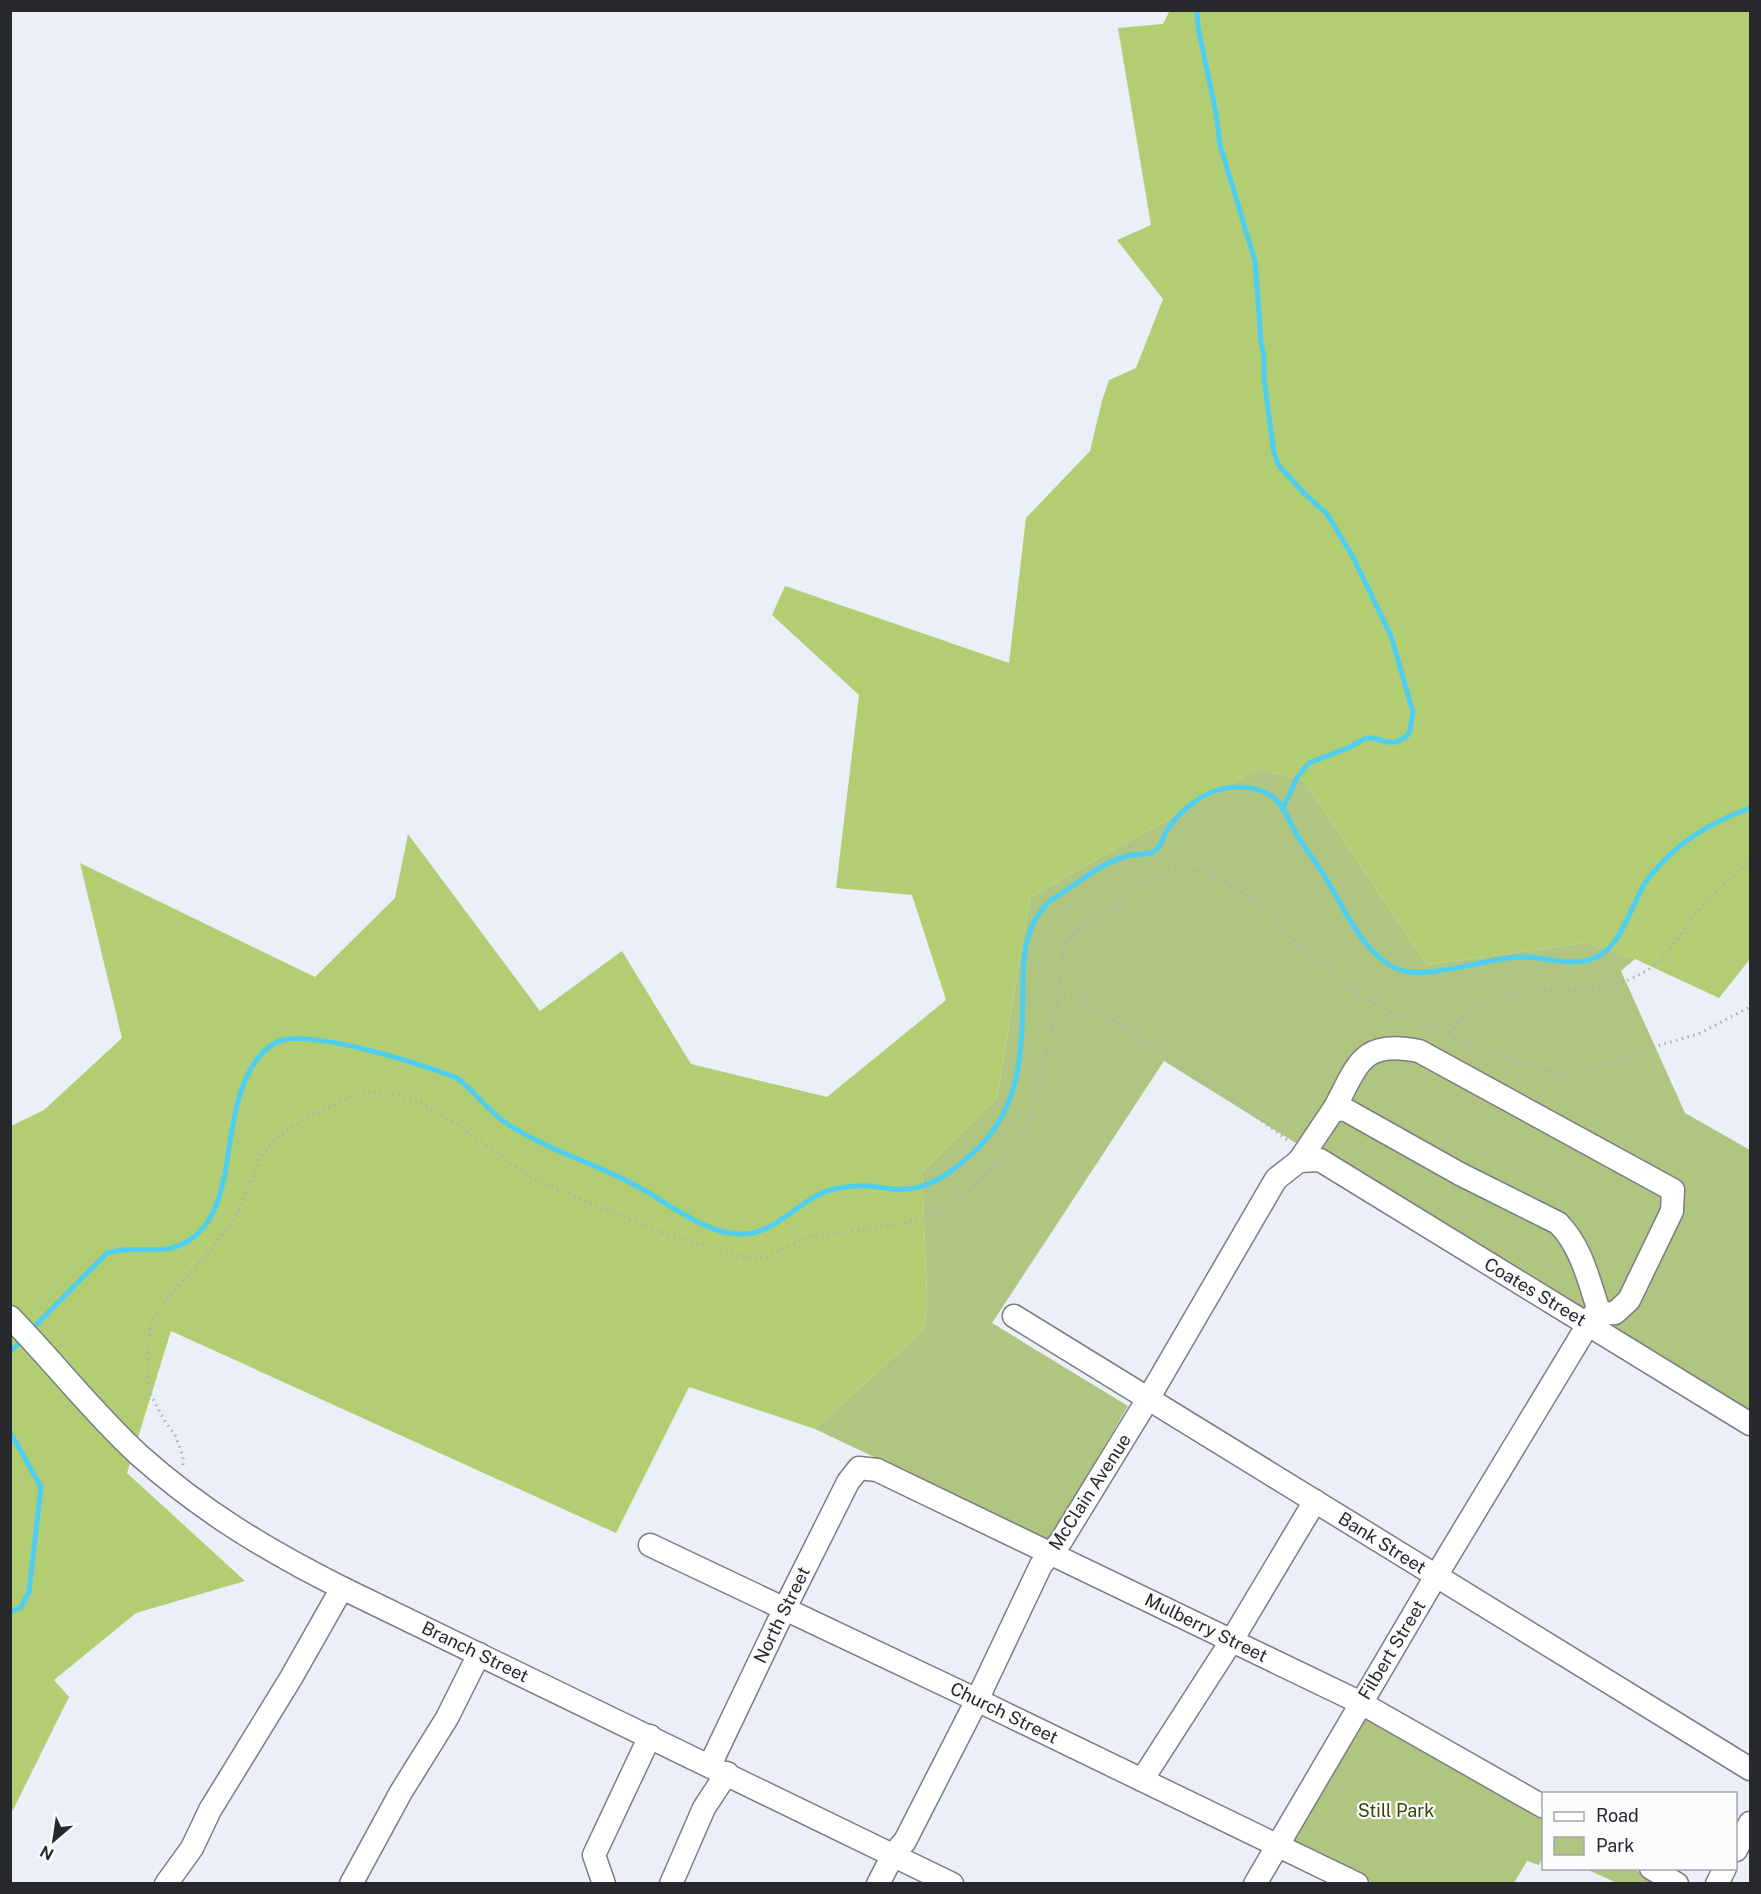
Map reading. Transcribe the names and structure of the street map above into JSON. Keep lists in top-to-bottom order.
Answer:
{
  "streets": {
    "street": [
      "Coates Street",
      "McClain Avenue",
      "Bank Street",
      "North Street",
      "Mulberry Street",
      "Filbert Street",
      "Branch Street",
      "Church Street"
    ]
  },
  "crossings": [
    ["Coates Street", "McClain Avenue"],
    ["Coates Street", "Filbert Street"],
    ["McClain Avenue", "Bank Street"],
    ["McClain Avenue", "Mulberry Street"],
    ["McClain Avenue", "Filbert Street"],
    ["McClain Avenue", "Branch Street"],
    ["McClain Avenue", "Church Street"],
    ["Bank Street", "Filbert Street"],
    ["North Street", "Mulberry Street"],
    ["North Street", "Branch Street"],
    ["North Street", "Church Street"],
    ["Mulberry Street", "Filbert Street"],
    ["Filbert Street", "Church Street"]
  ],
  "parks": ["Still Park"],
  "legend": ["Road", "Park"],
  "north": "bottom left"
}
